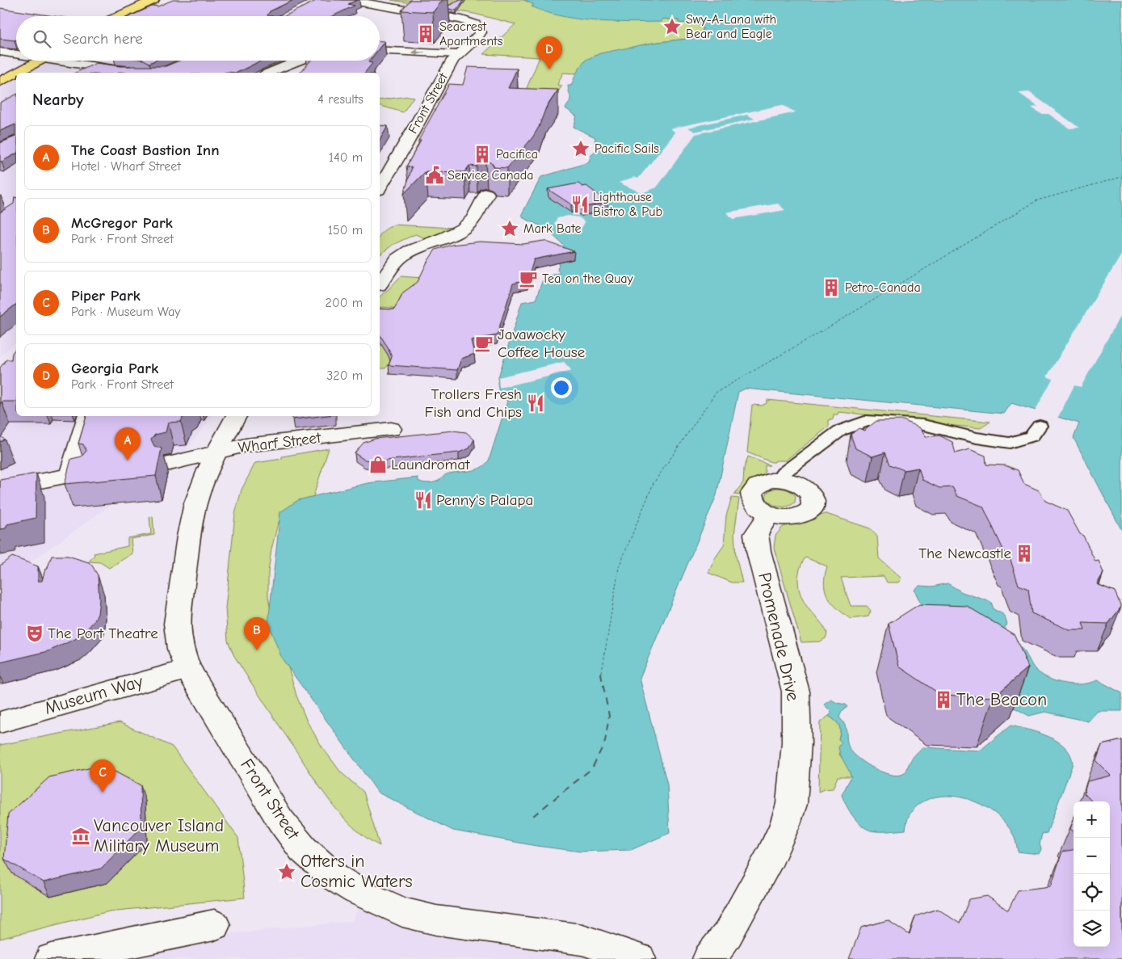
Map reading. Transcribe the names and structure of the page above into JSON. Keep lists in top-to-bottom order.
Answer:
{
  "streets": {
    "street": [
      "Front Street",
      "Wharf Street",
      "Promenade Drive",
      "Museum Way"
    ]
  },
  "crossings": [
    ["Front Street", "Wharf Street"],
    ["Front Street", "Museum Way"]
  ],
  "places": {
    "place": [
      "Swy-A-Lana with Bear and Eagle",
      "Pacific Sails",
      "Mark Bate",
      "Otters in Cosmic Waters"
    ],
    "building": [
      "Seacrest Apartments",
      "Pacifica",
      "Petro-Canada",
      "The Newcastle",
      "The Beacon"
    ],
    "public building": ["Service Canada"],
    "restaurant": ["Lighthouse Bistro & Pub", "Trollers Fresh Fish and Chips", "Penny's Palapa"],
    "cafe": ["Tea on the Quay", "Javawocky Coffee House"],
    "shop": ["Laundromat"],
    "theatre": ["The Port Theatre"],
    "museum": ["Vancouver Island Military Museum"]
  },
  "page": {
    "search": "Search here",
    "pins": [
      "D",
      "A",
      "B",
      "C"
    ],
    "heading": ["Nearby", "4 results"],
    "list": [
      {
        "mark": "A",
        "name": "The Coast Bastion Inn",
        "note": "Hotel · Wharf Street",
        "value": "140 m"
      },
      {
        "mark": "B",
        "name": "McGregor Park",
        "note": "Park · Front Street",
        "value": "150 m"
      },
      {
        "mark": "C",
        "name": "Piper Park",
        "note": "Park · Museum Way",
        "value": "200 m"
      },
      {
        "mark": "D",
        "name": "Georgia Park",
        "note": "Park · Front Street",
        "value": "320 m"
      }
    ],
    "map_buttons": ["+", "−"]
  }
}
